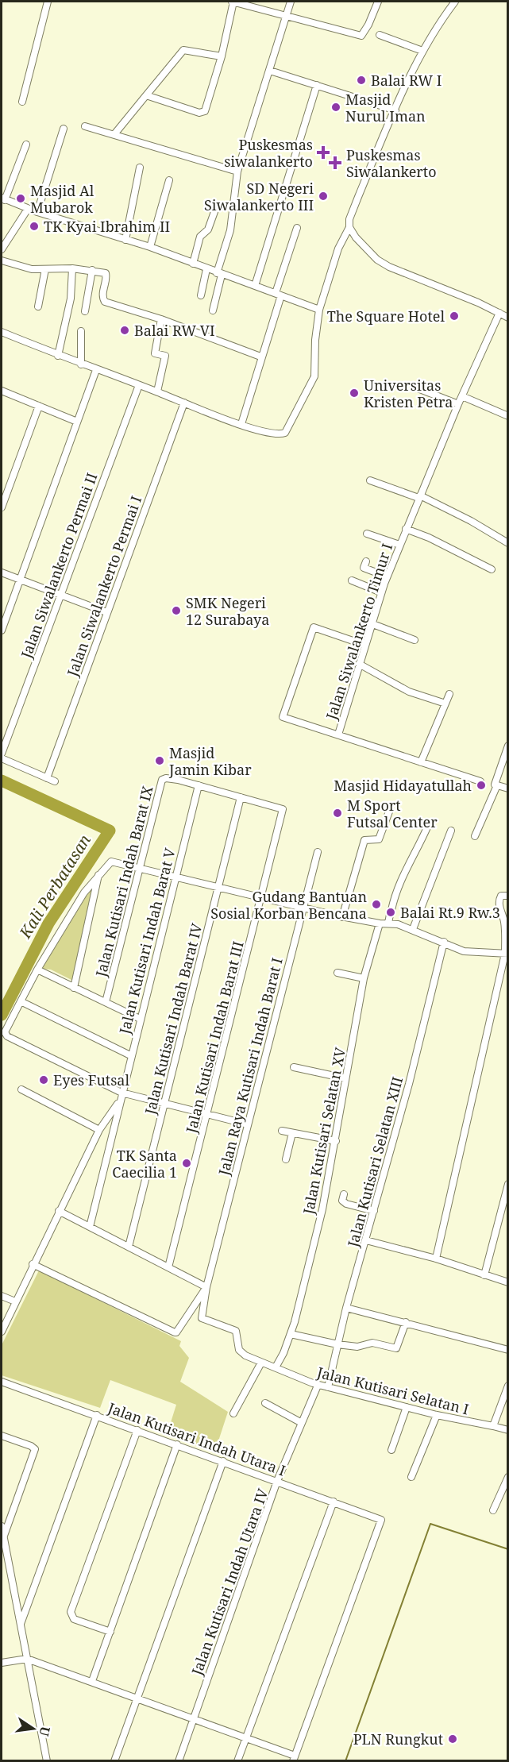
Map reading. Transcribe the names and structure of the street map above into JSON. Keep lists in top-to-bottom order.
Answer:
{
  "streets": {
    "street": [
      "Jalan Siwalankerto Permai II",
      "Jalan Siwalankerto Permai I",
      "Jalan Siwalankerto Timur I",
      "Jalan Kutisari Indah Barat IX",
      "Jalan Kutisari Indah Barat V",
      "Jalan Kutisari Indah Barat IV",
      "Jalan Kutisari Indah Barat III",
      "Jalan Raya Kutisari Indah Barat I",
      "Jalan Kutisari Selatan XV",
      "Jalan Kutisari Selatan XIII",
      "Jalan Kutisari Selatan I",
      "Jalan Kutisari Indah Utara I",
      "Jalan Kutisari Indah Utara IV"
    ]
  },
  "crossings": [
    ["Jalan Kutisari Indah Barat IX", "Jalan Kutisari Indah Barat V"],
    ["Jalan Kutisari Indah Barat IX", "Jalan Kutisari Indah Barat IV"],
    ["Jalan Kutisari Indah Barat IX", "Jalan Kutisari Indah Barat III"],
    ["Jalan Raya Kutisari Indah Barat I", "Jalan Kutisari Selatan I"],
    ["Jalan Kutisari Selatan XV", "Jalan Kutisari Selatan I"],
    ["Jalan Kutisari Selatan XIII", "Jalan Kutisari Selatan I"],
    ["Jalan Kutisari Selatan I", "Jalan Kutisari Indah Utara IV"],
    ["Jalan Kutisari Indah Utara I", "Jalan Kutisari Indah Utara IV"]
  ],
  "water": ["Kali Perbatasan"],
  "places": {
    "other": [
      "Balai RW I",
      "Masjid Nurul Iman",
      "SD Negeri Siwalankerto III",
      "Masjid Al Mubarok",
      "TK Kyai Ibrahim II",
      "The Square Hotel",
      "Balai RW VI",
      "Universitas Kristen Petra",
      "SMK Negeri 12 Surabaya",
      "Masjid Jamin Kibar",
      "Masjid Hidayatullah",
      "M Sport Futsal Center",
      "Gudang Bantuan Sosial Korban Bencana",
      "Balai Rt.9 Rw.3",
      "Eyes Futsal",
      "TK Santa Caecilia 1",
      "PLN Rungkut"
    ],
    "health": ["Puskesmas siwalankerto", "Puskesmas Siwalankerto"]
  },
  "north": "right"
}
